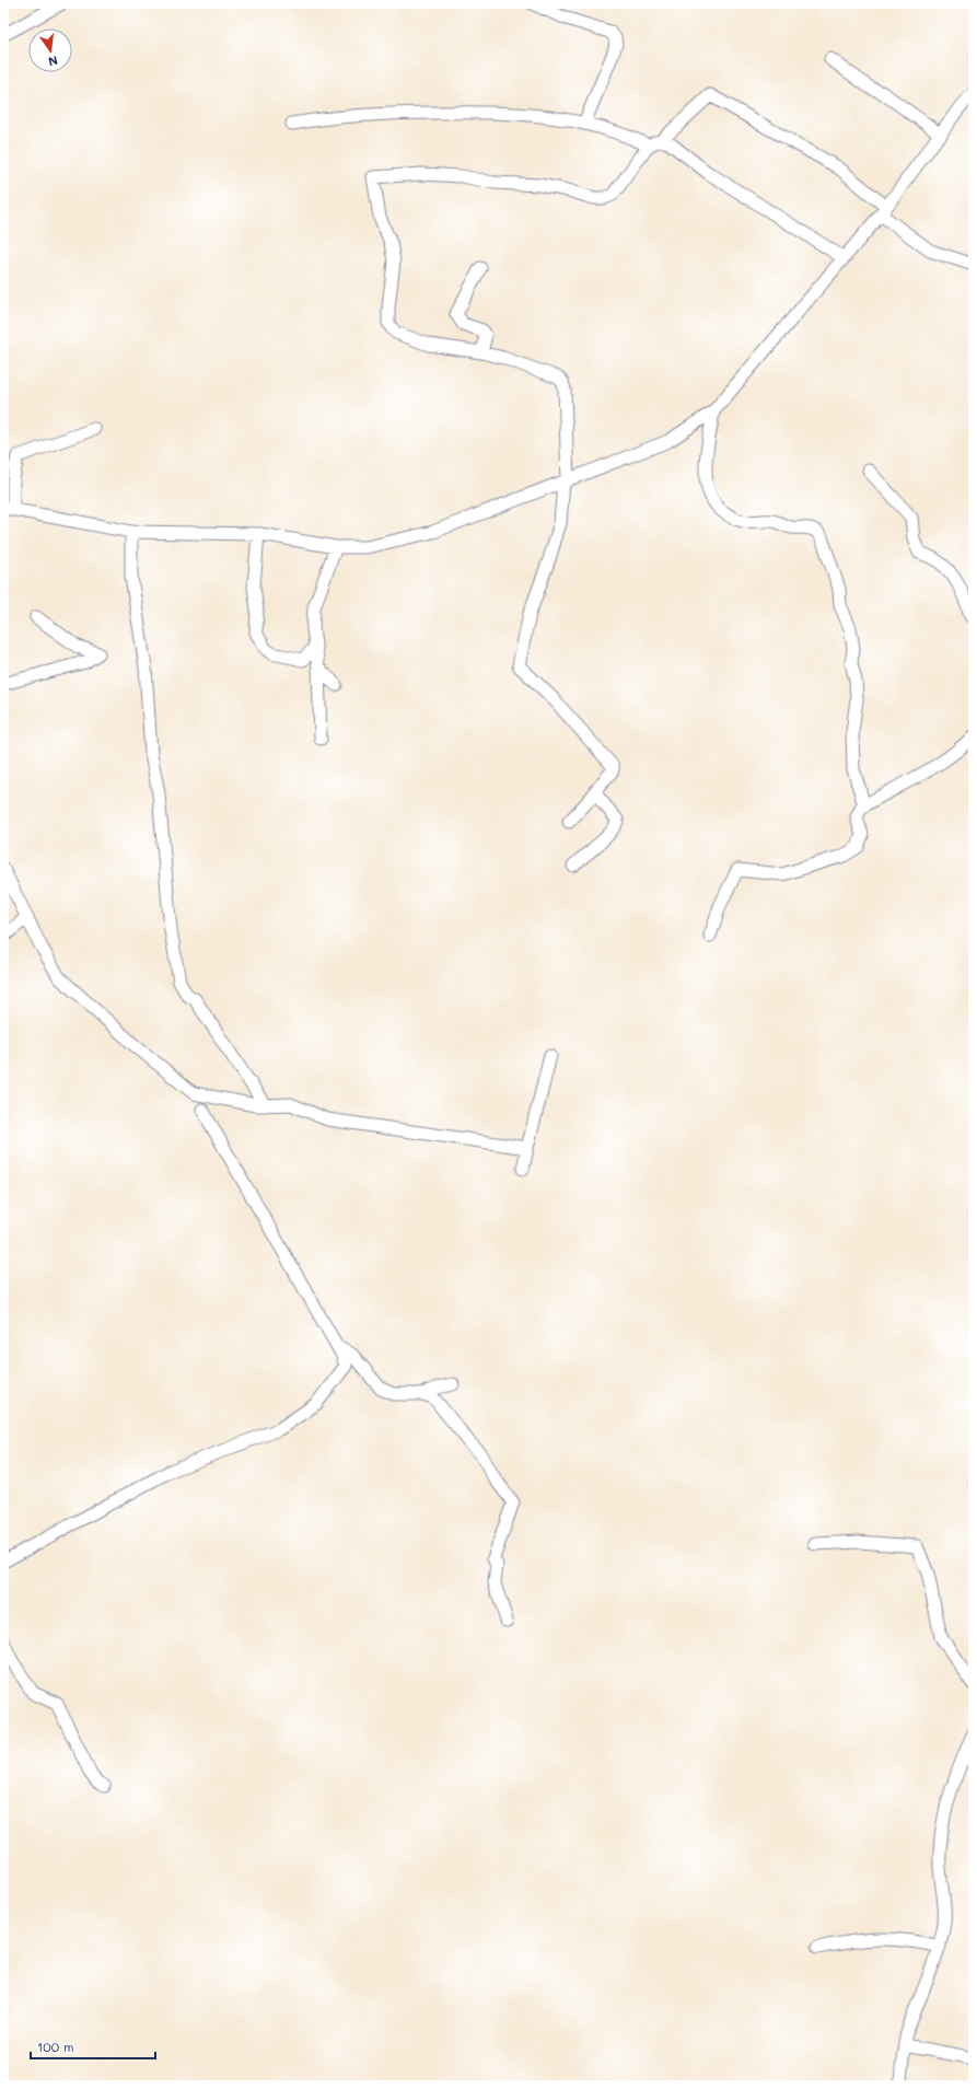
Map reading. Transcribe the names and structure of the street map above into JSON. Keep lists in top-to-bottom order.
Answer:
{
  "scale_bar": "100 m",
  "north": "bottom"
}
